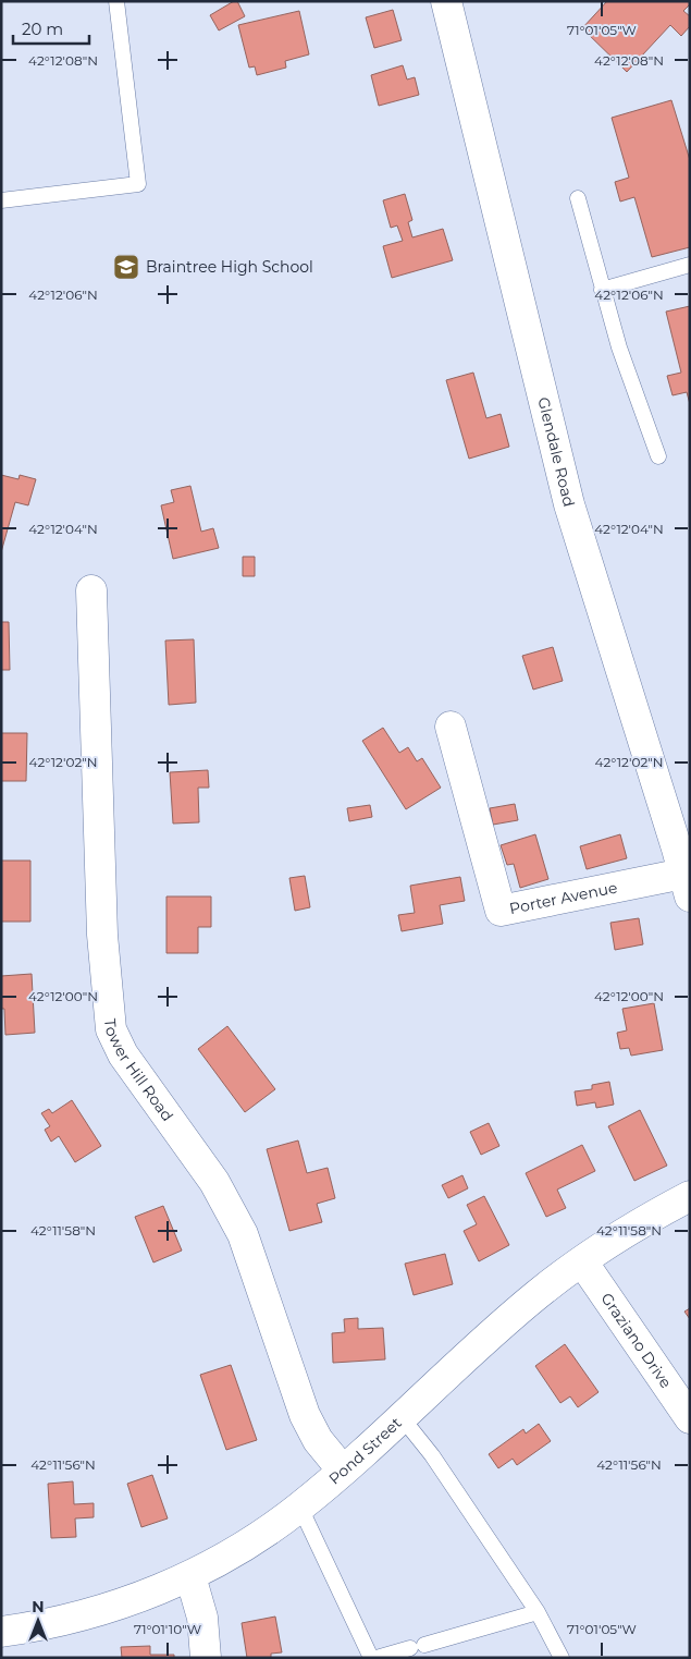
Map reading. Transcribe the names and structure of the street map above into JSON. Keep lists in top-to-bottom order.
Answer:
{
  "streets": {
    "street": [
      "Glendale Road",
      "Porter Avenue",
      "Tower Hill Road",
      "Graziano Drive",
      "Pond Street"
    ]
  },
  "crossings": [
    ["Glendale Road", "Porter Avenue"],
    ["Tower Hill Road", "Pond Street"],
    ["Graziano Drive", "Pond Street"]
  ],
  "places": {
    "school or university": ["Braintree High School"]
  },
  "scale_bar": "20 m",
  "north": "top",
  "coordinates": [
    "71°01'05\"W",
    "42°12'08\"N",
    "42°12'06\"N",
    "42°12'04\"N",
    "42°12'02\"N",
    "42°12'00\"N",
    "42°11'58\"N",
    "42°11'56\"N",
    "71°01'10\"W"
  ]
}
